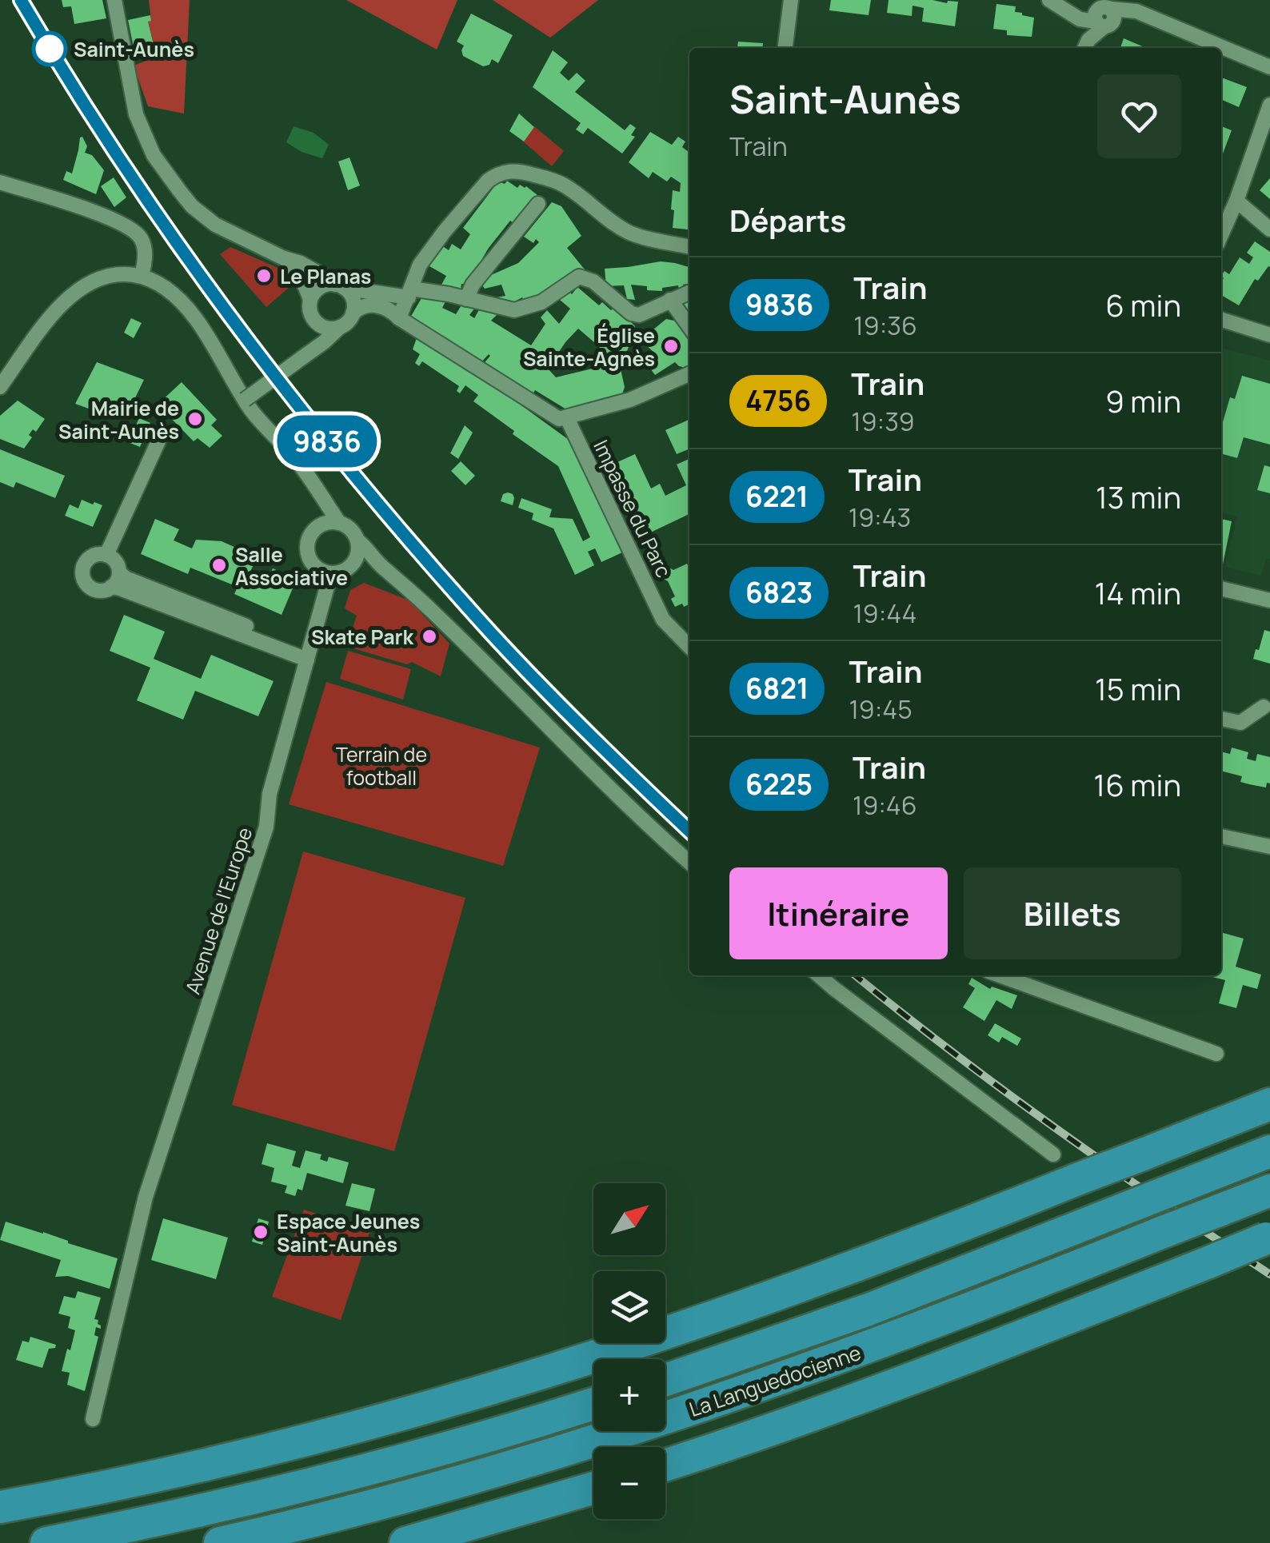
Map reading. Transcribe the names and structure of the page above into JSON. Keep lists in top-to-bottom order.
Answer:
{
  "streets": {
    "highway": ["La Languedocienne"],
    "street": ["Impasse du Parc", "Avenue de l'Europe"]
  },
  "parks": ["Terrain de football"],
  "places": [
    "Saint-Aunès",
    "Le Planas",
    "Église Sainte-Agnès",
    "Mairie de Saint-Aunès",
    "Salle Associative",
    "Skate Park",
    "Espace Jeunes Saint-Aunès"
  ],
  "north": "top right",
  "page": {
    "on_map": "9836",
    "heading": [
      ["Saint-Aunès", "Train"],
      "Départs"
    ],
    "list": [
      {
        "mark": "9836",
        "name": "Train",
        "note": "19:36",
        "value": "6 min"
      },
      {
        "mark": "4756",
        "name": "Train",
        "note": "19:39",
        "value": "9 min"
      },
      {
        "mark": "6221",
        "name": "Train",
        "note": "19:43",
        "value": "13 min"
      },
      {
        "mark": "6823",
        "name": "Train",
        "note": "19:44",
        "value": "14 min"
      },
      {
        "mark": "6821",
        "name": "Train",
        "note": "19:45",
        "value": "15 min"
      },
      {
        "mark": "6225",
        "name": "Train",
        "note": "19:46",
        "value": "16 min"
      }
    ],
    "buttons": ["Itinéraire", "Billets"],
    "map_buttons": ["+", "−"]
  }
}
